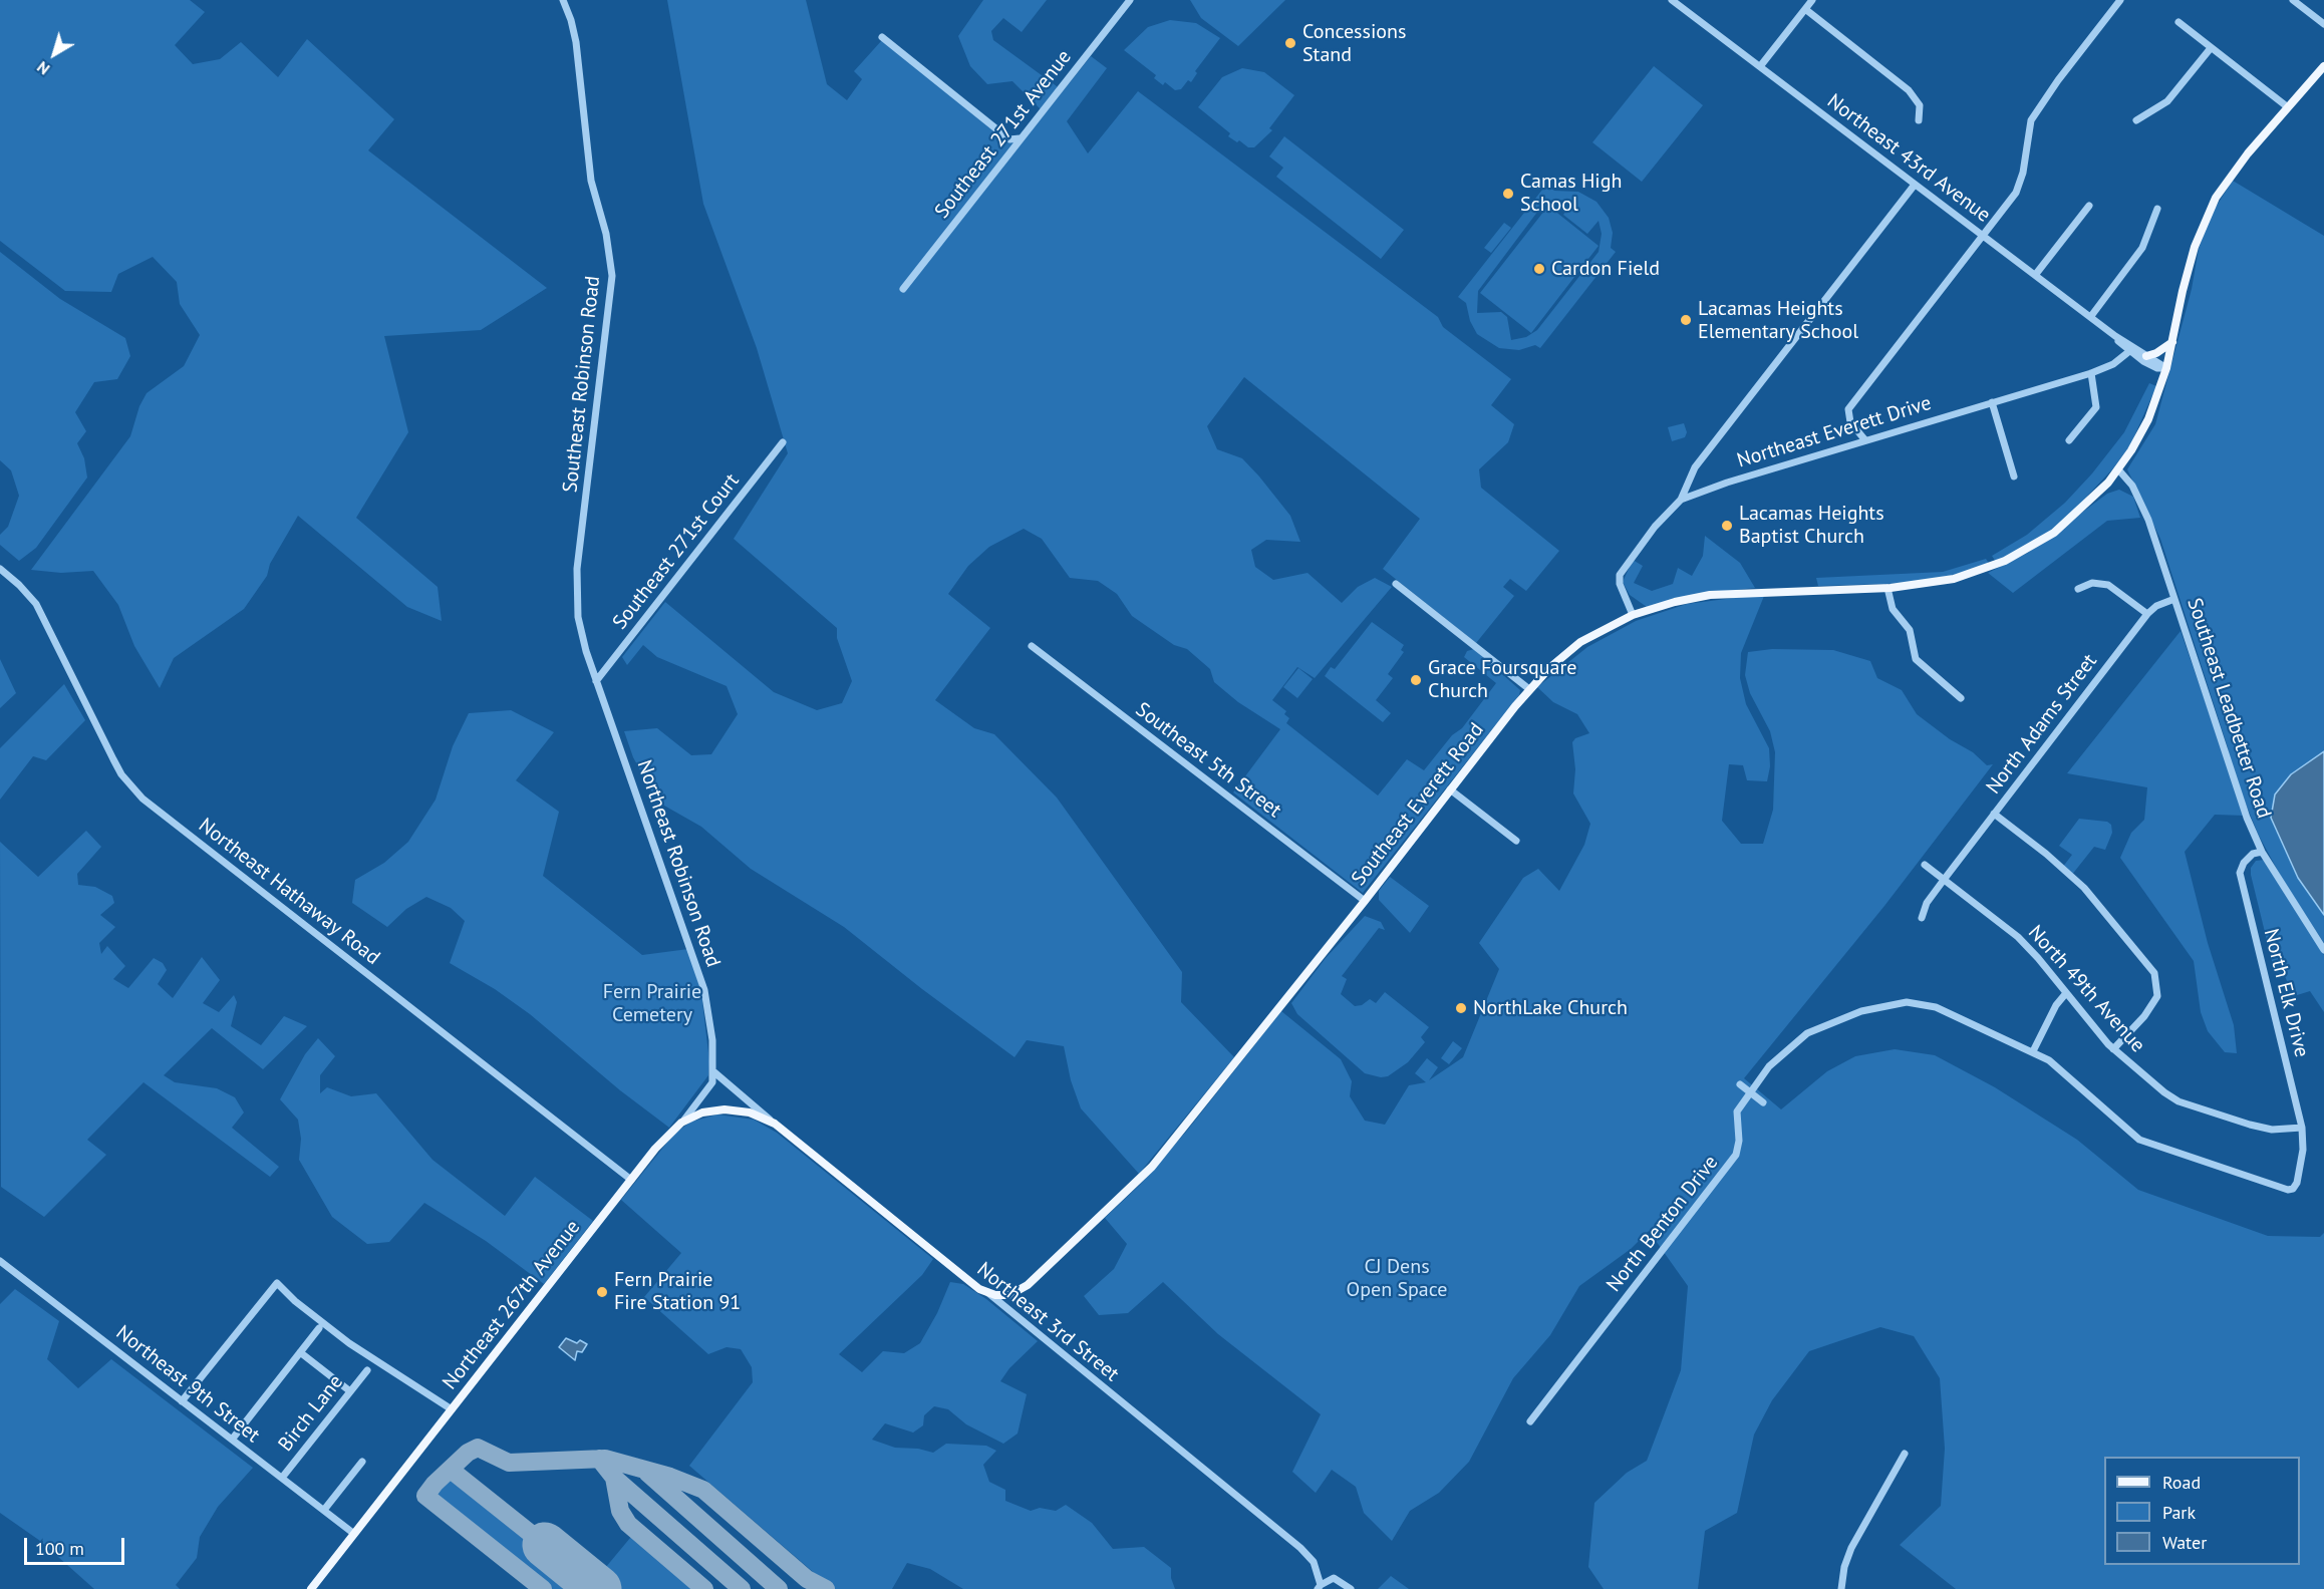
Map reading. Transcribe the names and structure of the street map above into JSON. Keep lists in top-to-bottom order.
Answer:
{
  "streets": {
    "main road": ["Southeast Everett Road", "Northeast 267th Avenue", "Northeast 3rd Street"],
    "street": [
      "Southeast 271st Avenue",
      "Northeast 43rd Avenue",
      "Southeast Robinson Road",
      "Northeast Everett Drive",
      "Southeast 271st Court",
      "Southeast Leadbetter Road",
      "North Adams Street",
      "Southeast 5th Street",
      "Northeast Robinson Road",
      "Northeast Hathaway Road",
      "North 49th Avenue",
      "North Elk Drive",
      "North Benton Drive",
      "Northeast 9th Street",
      "Birch Lane"
    ]
  },
  "crossings": [
    ["Northeast 43rd Avenue", "Northeast Everett Drive"],
    ["Northeast 43rd Avenue", "Southeast Everett Road"],
    ["Southeast Robinson Road", "Southeast 271st Court"],
    ["Southeast Robinson Road", "Northeast Robinson Road"],
    ["Northeast Everett Drive", "Southeast Everett Road"],
    ["Southeast 271st Court", "Northeast Robinson Road"],
    ["Southeast Leadbetter Road", "North Adams Street"],
    ["Southeast Leadbetter Road", "Southeast Everett Road"],
    ["Southeast Leadbetter Road", "North Elk Drive"],
    ["North Adams Street", "North 49th Avenue"],
    ["Southeast 5th Street", "Southeast Everett Road"],
    ["Southeast Everett Road", "Northeast 3rd Street"],
    ["Northeast Robinson Road", "Northeast 267th Avenue"],
    ["Northeast Robinson Road", "Northeast 3rd Street"],
    ["Northeast Hathaway Road", "Northeast 267th Avenue"],
    ["North 49th Avenue", "North Elk Drive"],
    ["North Elk Drive", "North Benton Drive"],
    ["Northeast 267th Avenue", "Northeast 3rd Street"],
    ["Northeast 267th Avenue", "Northeast 9th Street"],
    ["Northeast 9th Street", "Birch Lane"]
  ],
  "parks": ["Fern Prairie Cemetery", "CJ Dens Open Space"],
  "places": [
    "Concessions Stand",
    "Camas High School",
    "Cardon Field",
    "Lacamas Heights Elementary School",
    "Lacamas Heights Baptist Church",
    "Grace Foursquare Church",
    "NorthLake Church",
    "Fern Prairie Fire Station 91"
  ],
  "legend": ["Road", "Park", "Water"],
  "scale_bar": "100 m",
  "north": "bottom left"
}
